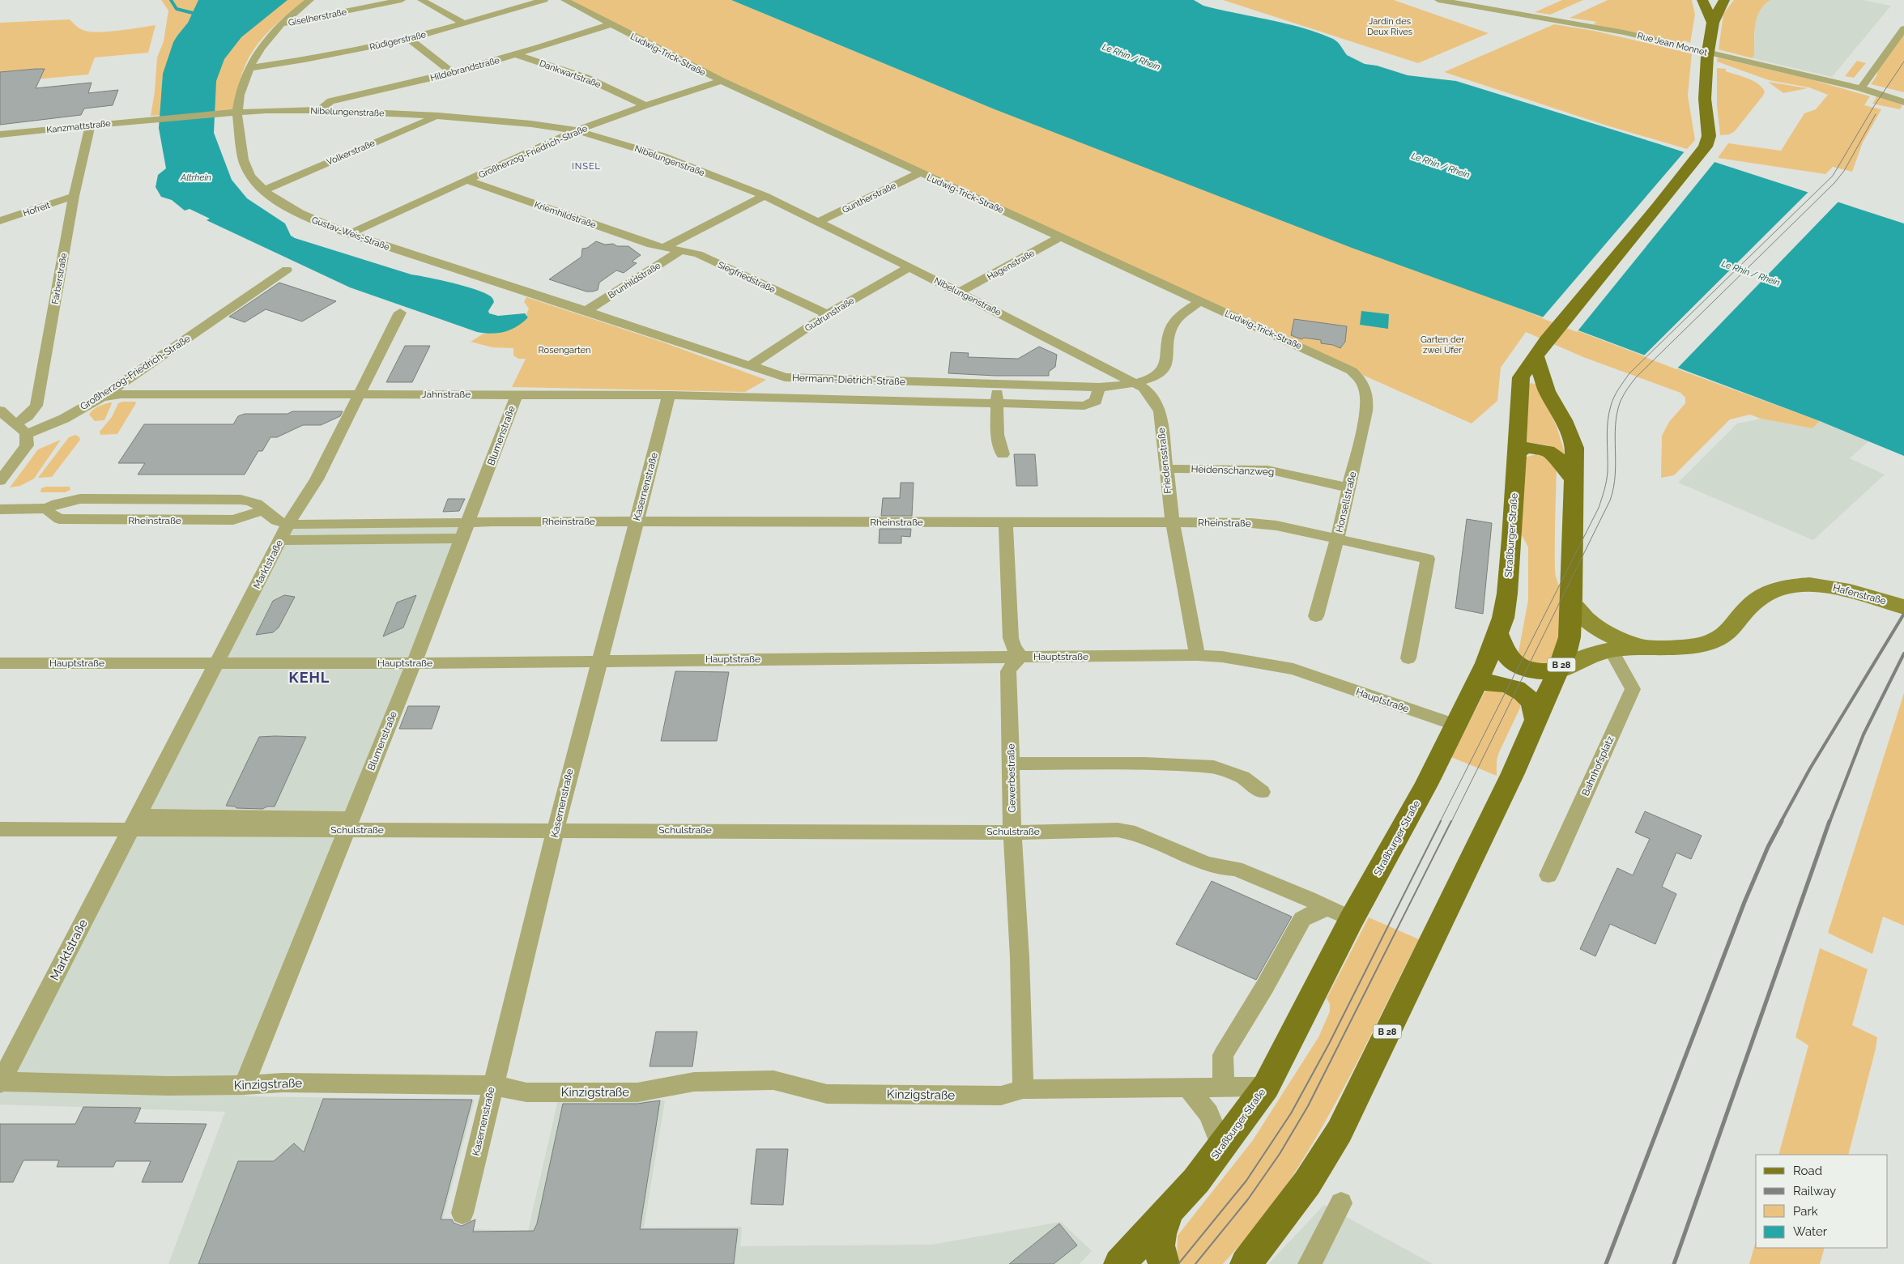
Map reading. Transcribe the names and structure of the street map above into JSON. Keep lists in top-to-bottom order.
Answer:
{
  "streets": {
    "main road": ["Straßburger Straße", "Hafenstraße", "B 28"],
    "street": [
      "Giselherstraße",
      "Rüdigerstraße",
      "Rue Jean Monnet",
      "Ludwig-Trick-Straße",
      "Hildebrandstraße",
      "Dankwartstraße",
      "Nibelungenstraße",
      "Kanzmattstraße",
      "Großherzog-Friedrich-Straße",
      "Volkerstraße",
      "Guntherstraße",
      "Hofreit",
      "Kriemhildstraße",
      "Gustav-Weis-Straße",
      "Hagenstraße",
      "Siegfriedstraße",
      "Färberstraße",
      "Brunhildstraße",
      "Gudrunstraße",
      "Hermann-Dietrich-Straße",
      "Jahnstraße",
      "Blumenstraße",
      "Friedensstraße",
      "Heidenschanzweg",
      "Kasernenstraße",
      "Honsellstraße",
      "Rheinstraße",
      "Marktstraße",
      "Hauptstraße",
      "Bahnhofsplatz",
      "Gewerbestraße",
      "Schulstraße",
      "Kinzigstraße"
    ]
  },
  "crossings": [
    ["Giselherstraße", "Gustav-Weis-Straße"],
    ["Rüdigerstraße", "Gustav-Weis-Straße"],
    ["Ludwig-Trick-Straße", "Hildebrandstraße"],
    ["Ludwig-Trick-Straße", "Großherzog-Friedrich-Straße"],
    ["Ludwig-Trick-Straße", "Guntherstraße"],
    ["Ludwig-Trick-Straße", "Hagenstraße"],
    ["Ludwig-Trick-Straße", "Honsellstraße"],
    ["Hildebrandstraße", "Dankwartstraße"],
    ["Hildebrandstraße", "Nibelungenstraße"],
    ["Dankwartstraße", "Großherzog-Friedrich-Straße"],
    ["Nibelungenstraße", "Kanzmattstraße"],
    ["Nibelungenstraße", "Großherzog-Friedrich-Straße"],
    ["Nibelungenstraße", "Volkerstraße"],
    ["Nibelungenstraße", "Guntherstraße"],
    ["Nibelungenstraße", "Gustav-Weis-Straße"],
    ["Nibelungenstraße", "Hagenstraße"],
    ["Nibelungenstraße", "Brunhildstraße"],
    ["Nibelungenstraße", "Gudrunstraße"],
    ["Nibelungenstraße", "Hermann-Dietrich-Straße"],
    ["Nibelungenstraße", "Friedensstraße"],
    ["Kanzmattstraße", "Färberstraße"],
    ["Großherzog-Friedrich-Straße", "Kriemhildstraße"],
    ["Großherzog-Friedrich-Straße", "Gustav-Weis-Straße"],
    ["Großherzog-Friedrich-Straße", "Färberstraße"],
    ["Großherzog-Friedrich-Straße", "Jahnstraße"],
    ["Volkerstraße", "Gustav-Weis-Straße"],
    ["Hofreit", "Färberstraße"],
    ["Kriemhildstraße", "Siegfriedstraße"],
    ["Kriemhildstraße", "Brunhildstraße"],
    ["Gustav-Weis-Straße", "Brunhildstraße"],
    ["Gustav-Weis-Straße", "Hermann-Dietrich-Straße"],
    ["Siegfriedstraße", "Brunhildstraße"],
    ["Siegfriedstraße", "Gudrunstraße"],
    ["Brunhildstraße", "Hermann-Dietrich-Straße"],
    ["Gudrunstraße", "Hermann-Dietrich-Straße"],
    ["Hermann-Dietrich-Straße", "Jahnstraße"],
    ["Hermann-Dietrich-Straße", "Friedensstraße"],
    ["Jahnstraße", "Blumenstraße"],
    ["Jahnstraße", "Kasernenstraße"],
    ["Jahnstraße", "Marktstraße"],
    ["Blumenstraße", "Rheinstraße"],
    ["Blumenstraße", "Hauptstraße"],
    ["Blumenstraße", "Schulstraße"],
    ["Blumenstraße", "Kinzigstraße"],
    ["Friedensstraße", "Heidenschanzweg"],
    ["Friedensstraße", "Rheinstraße"],
    ["Friedensstraße", "Hauptstraße"],
    ["Heidenschanzweg", "Honsellstraße"],
    ["Kasernenstraße", "Rheinstraße"],
    ["Kasernenstraße", "Hauptstraße"],
    ["Kasernenstraße", "Schulstraße"],
    ["Kasernenstraße", "Kinzigstraße"],
    ["Honsellstraße", "Rheinstraße"],
    ["Rheinstraße", "Marktstraße"],
    ["Straßburger Straße", "Hafenstraße"],
    ["Straßburger Straße", "Hauptstraße"],
    ["Straßburger Straße", "B 28"],
    ["Straßburger Straße", "Schulstraße"],
    ["Straßburger Straße", "Kinzigstraße"],
    ["Marktstraße", "Hauptstraße"],
    ["Marktstraße", "Schulstraße"],
    ["Marktstraße", "Kinzigstraße"],
    ["Hafenstraße", "B 28"],
    ["Hauptstraße", "Gewerbestraße"],
    ["Gewerbestraße", "Schulstraße"],
    ["Gewerbestraße", "Kinzigstraße"]
  ],
  "districts": ["INSEL", "KEHL"],
  "water": ["Le Rhin / Rhein", "Altrhein"],
  "parks": ["Jardin des Deux Rives", "Garten der zwei Ufer", "Rosengarten"],
  "legend": [
    "Road",
    "Railway",
    "Park",
    "Water"
  ]
}
